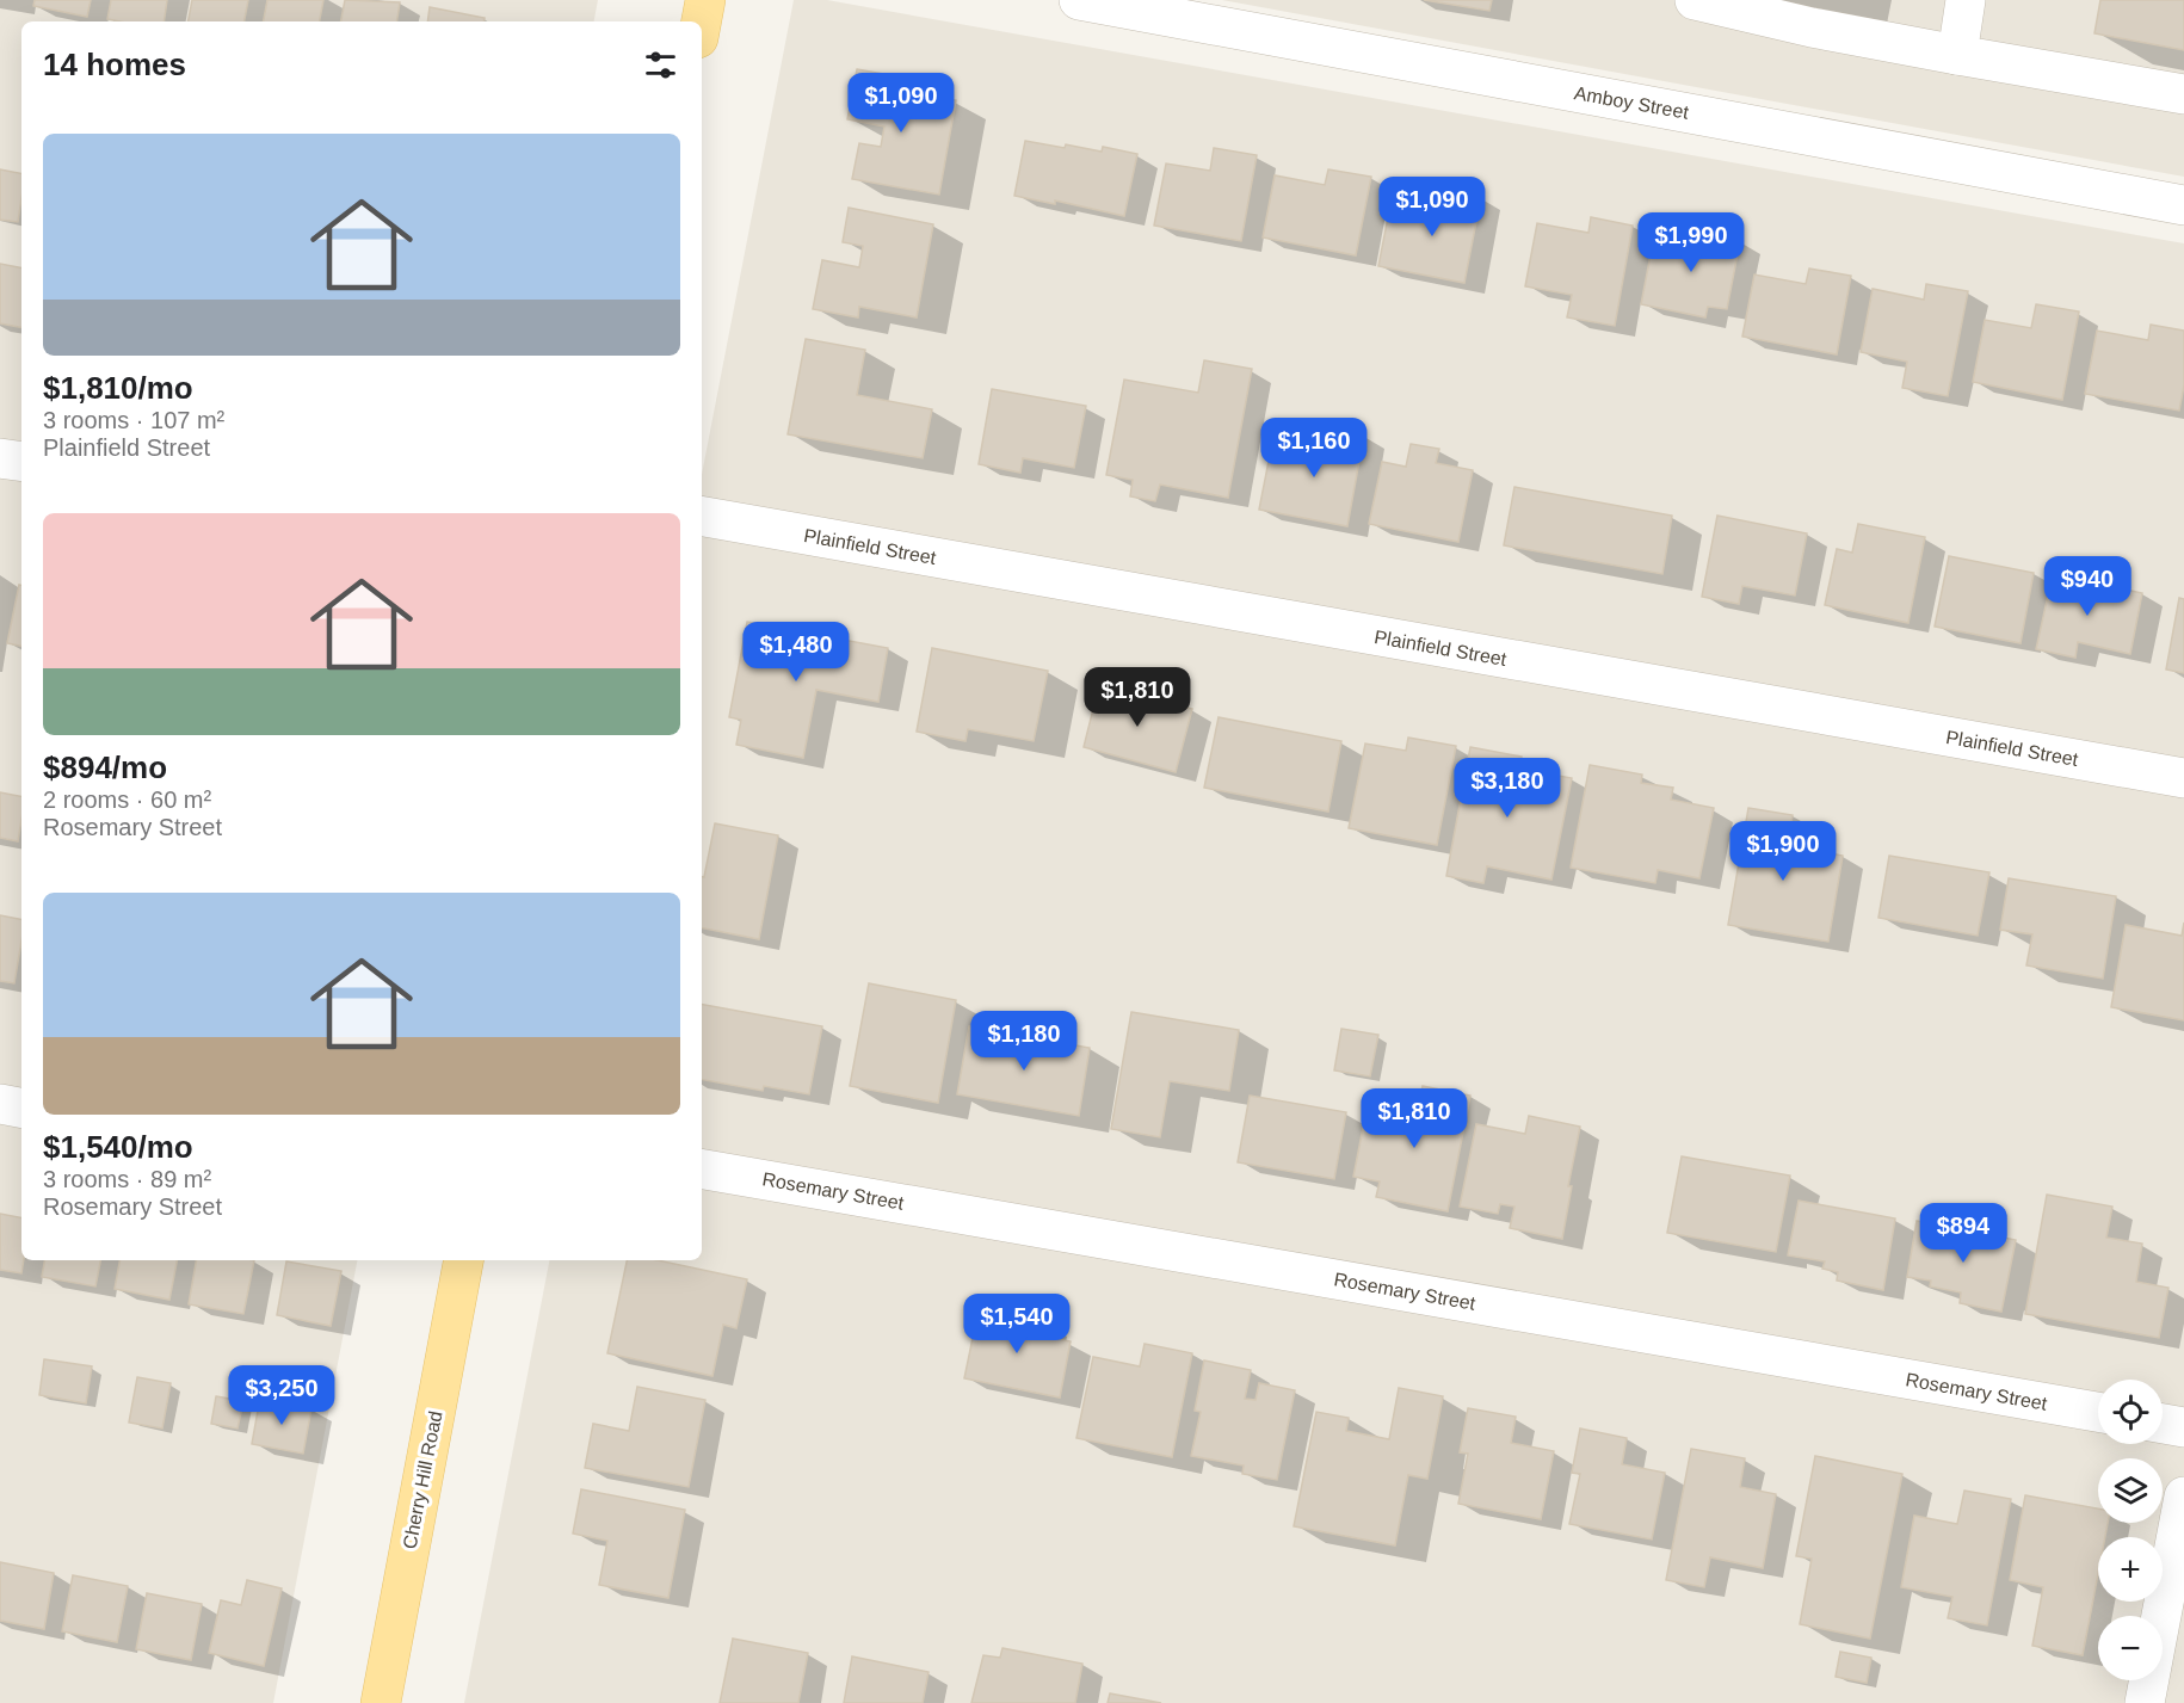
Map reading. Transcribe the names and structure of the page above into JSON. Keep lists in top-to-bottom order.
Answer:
{
  "streets": {
    "main road": ["Cherry Hill Road"],
    "street": ["Amboy Street", "Plainfield Street", "Rosemary Street"]
  },
  "page": {
    "heading": "14 homes",
    "price": [
      "$1,090",
      "$1,090",
      "$1,990",
      "$1,160",
      "$940",
      "$1,480",
      "$1,810",
      "$3,180",
      "$1,900",
      "$1,180",
      "$1,810",
      "$894",
      "$1,540",
      "$3,250"
    ],
    "list": [
      {
        "name": "$1,810/mo",
        "note": "3 rooms · 107 m² · Plainfield Street"
      },
      {
        "name": "$894/mo",
        "note": "2 rooms · 60 m² · Rosemary Street"
      },
      {
        "name": "$1,540/mo",
        "note": "3 rooms · 89 m² · Rosemary Street"
      }
    ],
    "map_buttons": ["+", "−"]
  }
}
